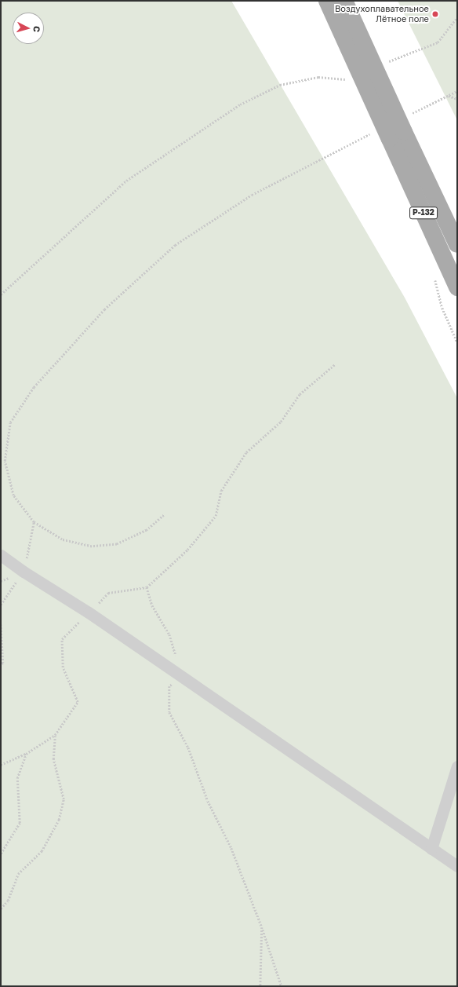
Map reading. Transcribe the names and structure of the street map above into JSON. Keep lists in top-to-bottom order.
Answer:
{
  "streets": {
    "main road": ["Р-132"]
  },
  "places": ["Воздухоплавательное Лётное поле"],
  "north": "right"
}
